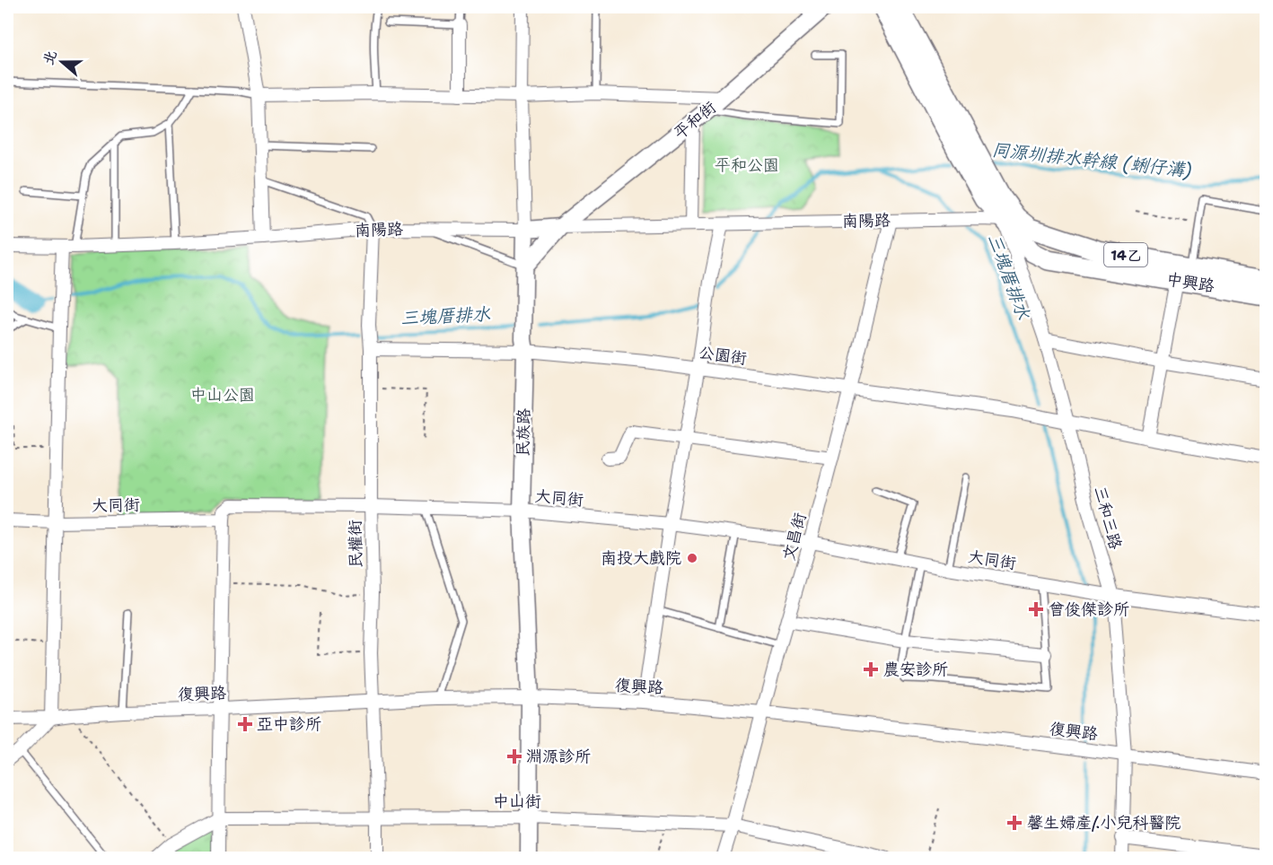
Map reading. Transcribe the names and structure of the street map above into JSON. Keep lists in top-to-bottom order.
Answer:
{
  "streets": {
    "main road": [
      "平和街",
      "南陽路",
      "14乙",
      "中興路",
      "民族路"
    ],
    "street": [
      "公園街",
      "大同街",
      "三和三路",
      "文昌街",
      "民權街",
      "復興路",
      "中山街"
    ]
  },
  "crossings": [
    ["平和街", "南陽路"],
    ["平和街", "民族路"],
    ["南陽路", "中興路"],
    ["南陽路", "民族路"],
    ["南陽路", "三和三路"],
    ["南陽路", "文昌街"],
    ["南陽路", "民權街"],
    ["中興路", "三和三路"],
    ["公園街", "民族路"],
    ["公園街", "三和三路"],
    ["公園街", "文昌街"],
    ["公園街", "民權街"],
    ["民族路", "大同街"],
    ["民族路", "復興路"],
    ["民族路", "中山街"],
    ["大同街", "三和三路"],
    ["大同街", "文昌街"],
    ["大同街", "民權街"],
    ["三和三路", "復興路"],
    ["文昌街", "復興路"],
    ["文昌街", "中山街"],
    ["民權街", "復興路"],
    ["民權街", "中山街"]
  ],
  "water": ["同源圳排水幹線 (蜊仔溝)", "三塊厝排水"],
  "parks": ["平和公園", "中山公園"],
  "places": {
    "other": ["南投大戲院"],
    "health": [
      "曾俊傑診所",
      "農安診所",
      "亞中診所",
      "淵源診所",
      "馨生婦產/.小兒科醫院"
    ]
  },
  "north": "left"
}
